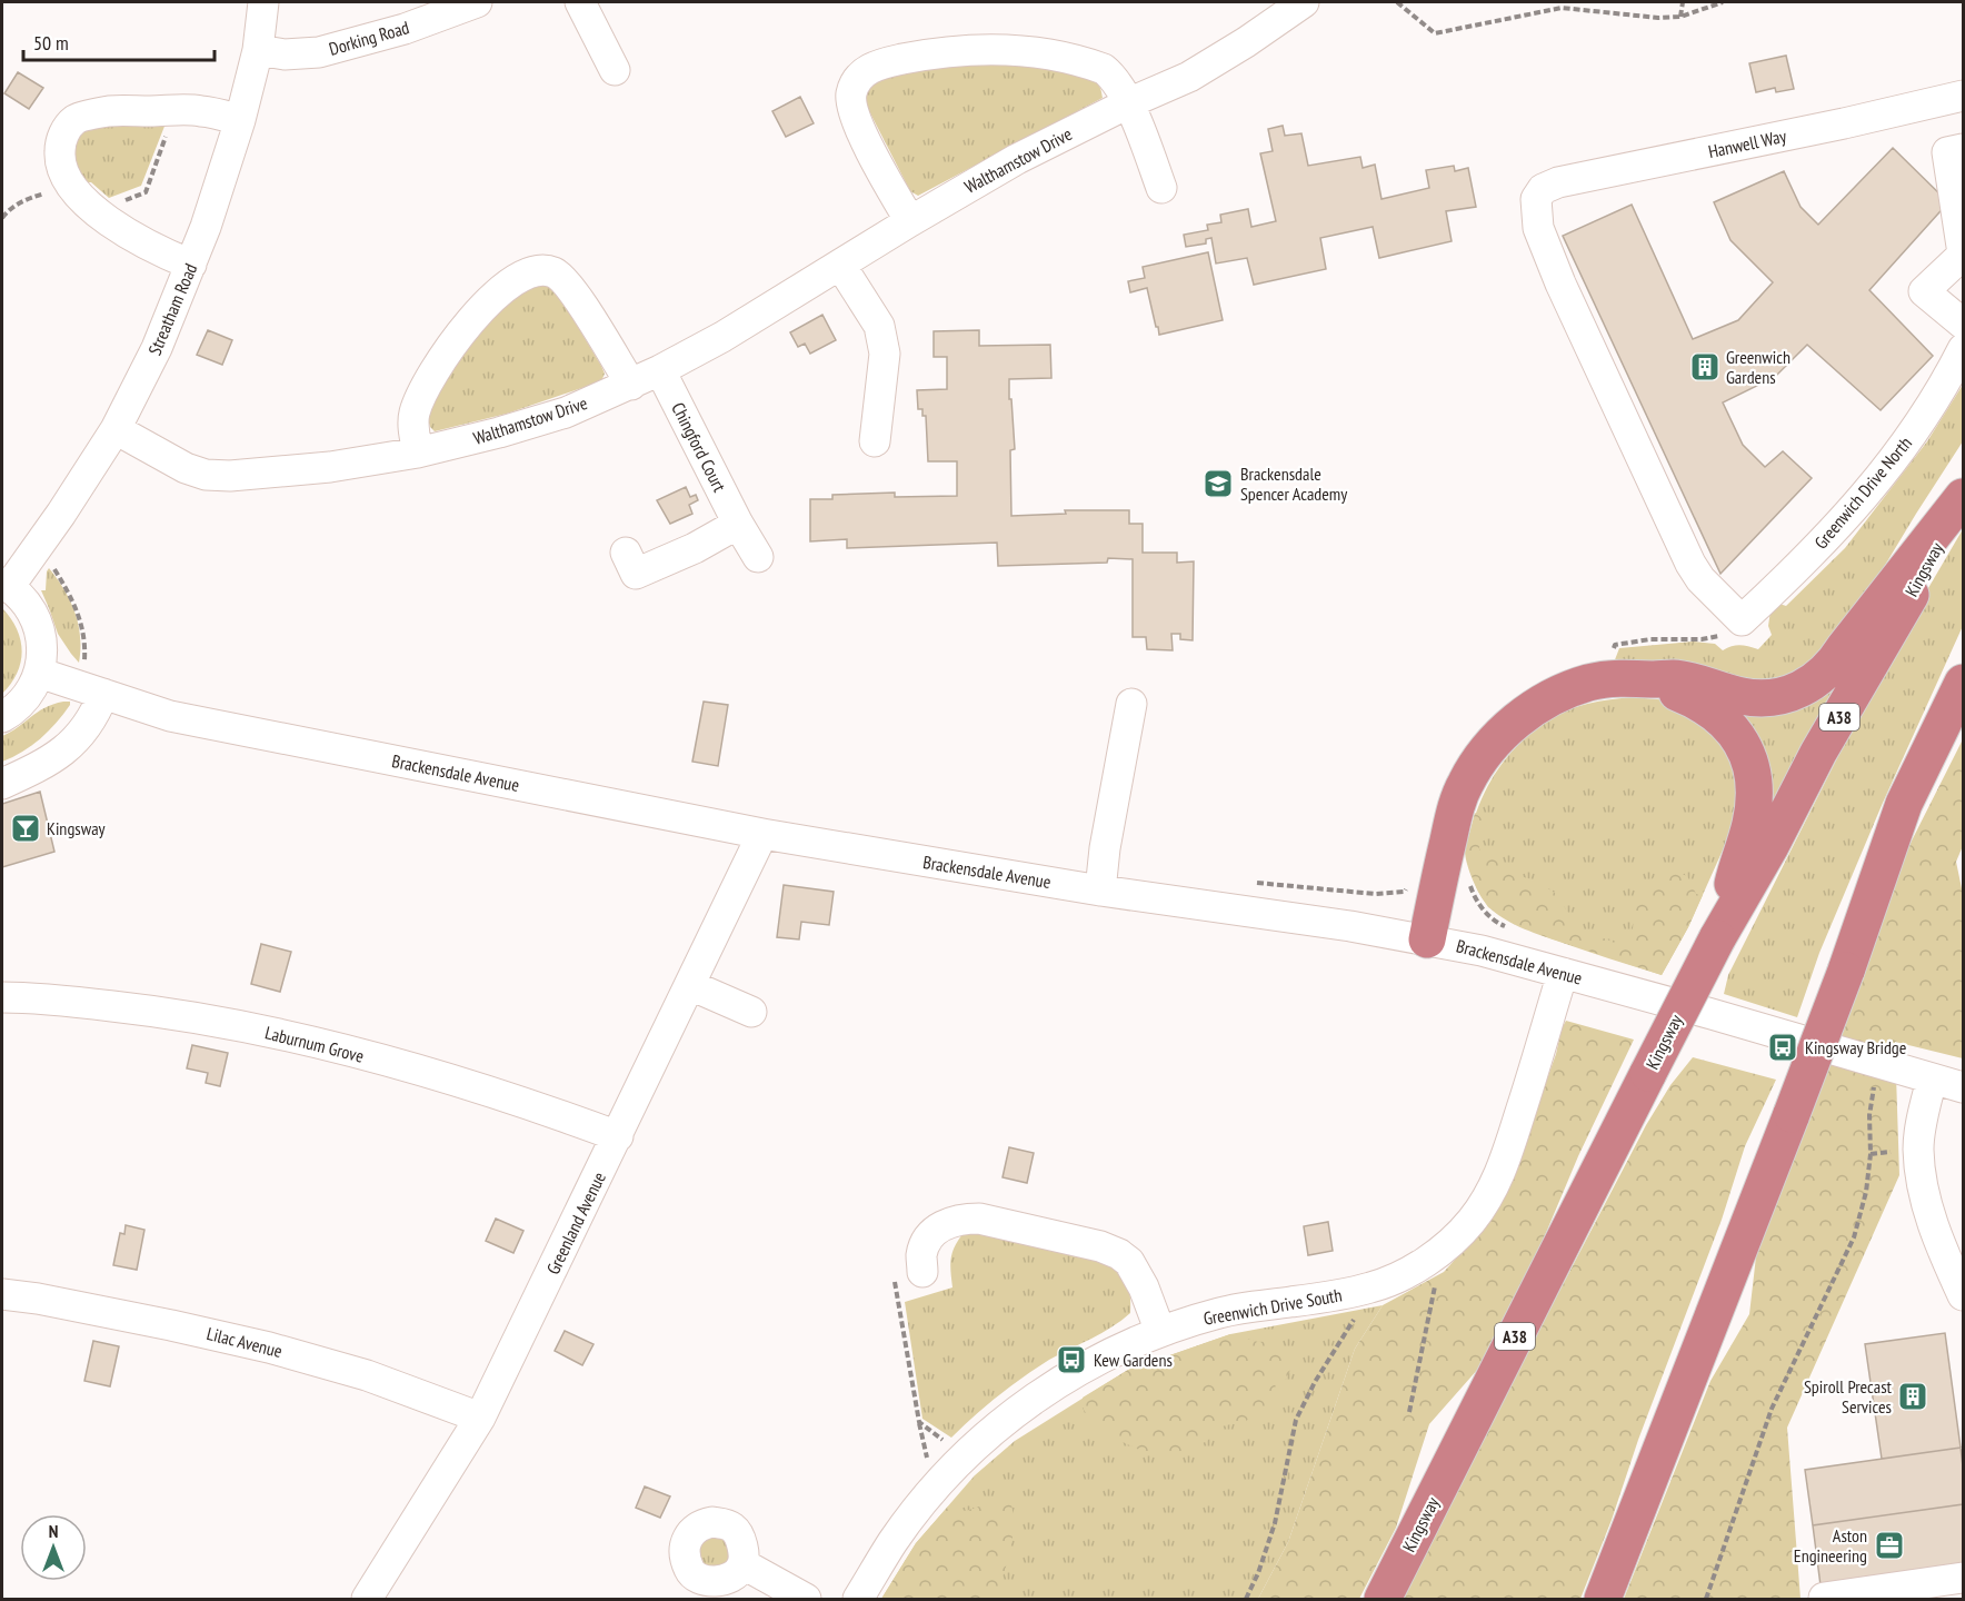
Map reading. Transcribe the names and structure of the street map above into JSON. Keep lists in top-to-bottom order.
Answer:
{
  "streets": {
    "highway": ["Kingsway", "A38"],
    "street": [
      "Dorking Road",
      "Hanwell Way",
      "Walthamstow Drive",
      "Streatham Road",
      "Chingford Court",
      "Greenwich Drive North",
      "Brackensdale Avenue",
      "Laburnum Grove",
      "Greenland Avenue",
      "Greenwich Drive South",
      "Lilac Avenue"
    ]
  },
  "crossings": [
    ["Dorking Road", "Streatham Road"],
    ["Hanwell Way", "Greenwich Drive North"],
    ["Walthamstow Drive", "Streatham Road"],
    ["Walthamstow Drive", "Chingford Court"],
    ["Brackensdale Avenue", "Greenland Avenue"],
    ["Brackensdale Avenue", "Greenwich Drive South"],
    ["Laburnum Grove", "Greenland Avenue"],
    ["Greenland Avenue", "Lilac Avenue"]
  ],
  "places": {
    "building": ["Greenwich Gardens", "Spiroll Precast Services"],
    "school or university": ["Brackensdale Spencer Academy"],
    "bar": ["Kingsway"],
    "bus stop": ["Kingsway Bridge", "Kew Gardens"],
    "office": ["Aston Engineering"]
  },
  "scale_bar": "50 m",
  "north": "top"
}
